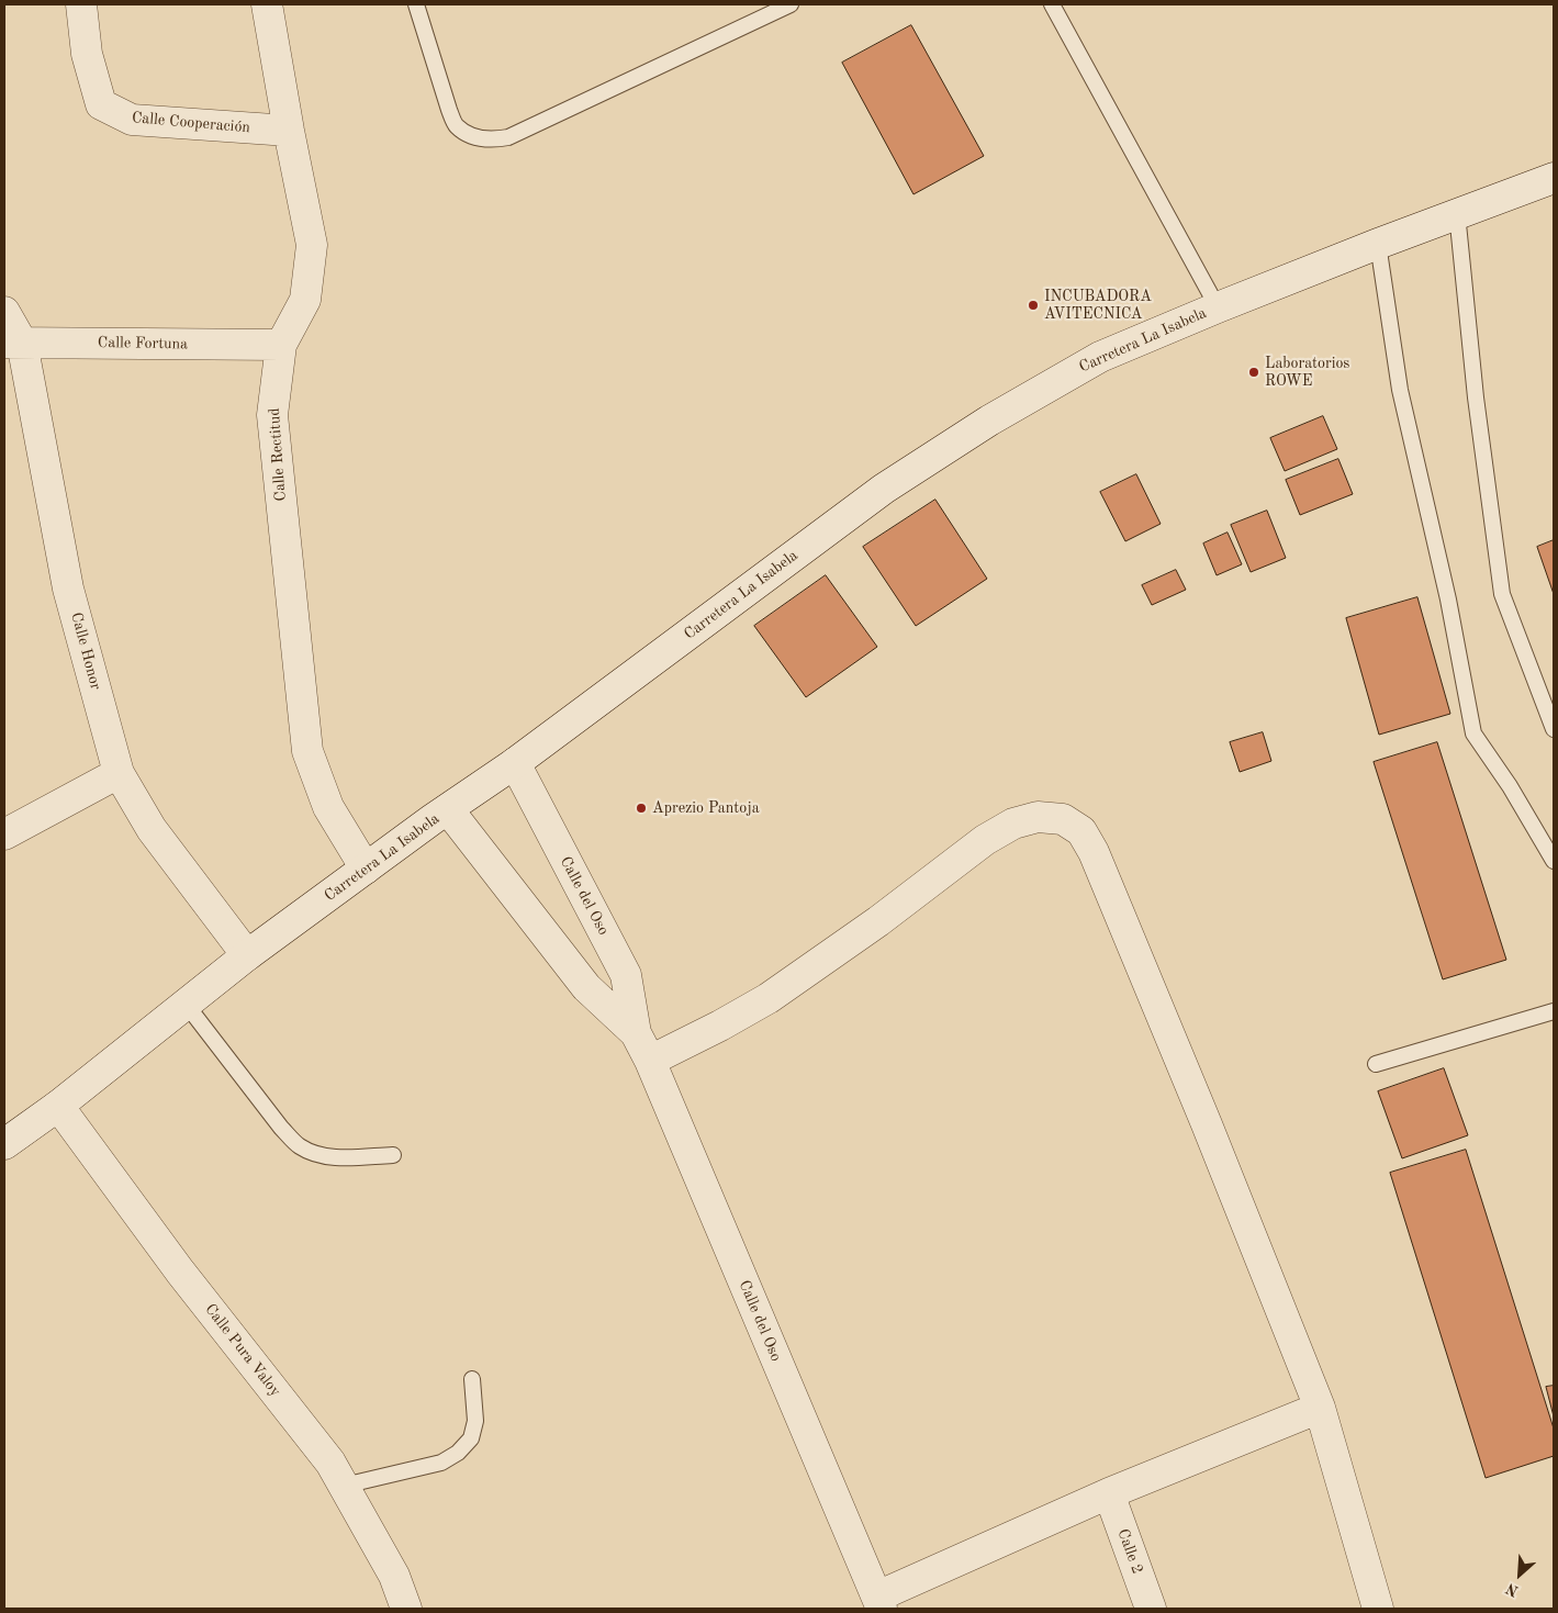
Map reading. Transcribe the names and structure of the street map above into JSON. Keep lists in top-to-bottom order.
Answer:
{
  "streets": {
    "street": [
      "Calle Cooperación",
      "Carretera La Isabela",
      "Calle Fortuna",
      "Calle Rectitud",
      "Calle Honor",
      "Calle del Oso",
      "Calle Pura Valoy",
      "Calle 2"
    ]
  },
  "crossings": [
    ["Calle Cooperación", "Calle Rectitud"],
    ["Carretera La Isabela", "Calle Rectitud"],
    ["Carretera La Isabela", "Calle Honor"],
    ["Carretera La Isabela", "Calle del Oso"],
    ["Carretera La Isabela", "Calle Pura Valoy"],
    ["Calle Fortuna", "Calle Rectitud"],
    ["Calle Fortuna", "Calle Honor"]
  ],
  "places": ["INCUBADORA AVITECNICA", "Laboratorios ROWE", "Aprezio Pantoja"],
  "north": "bottom left"
}
